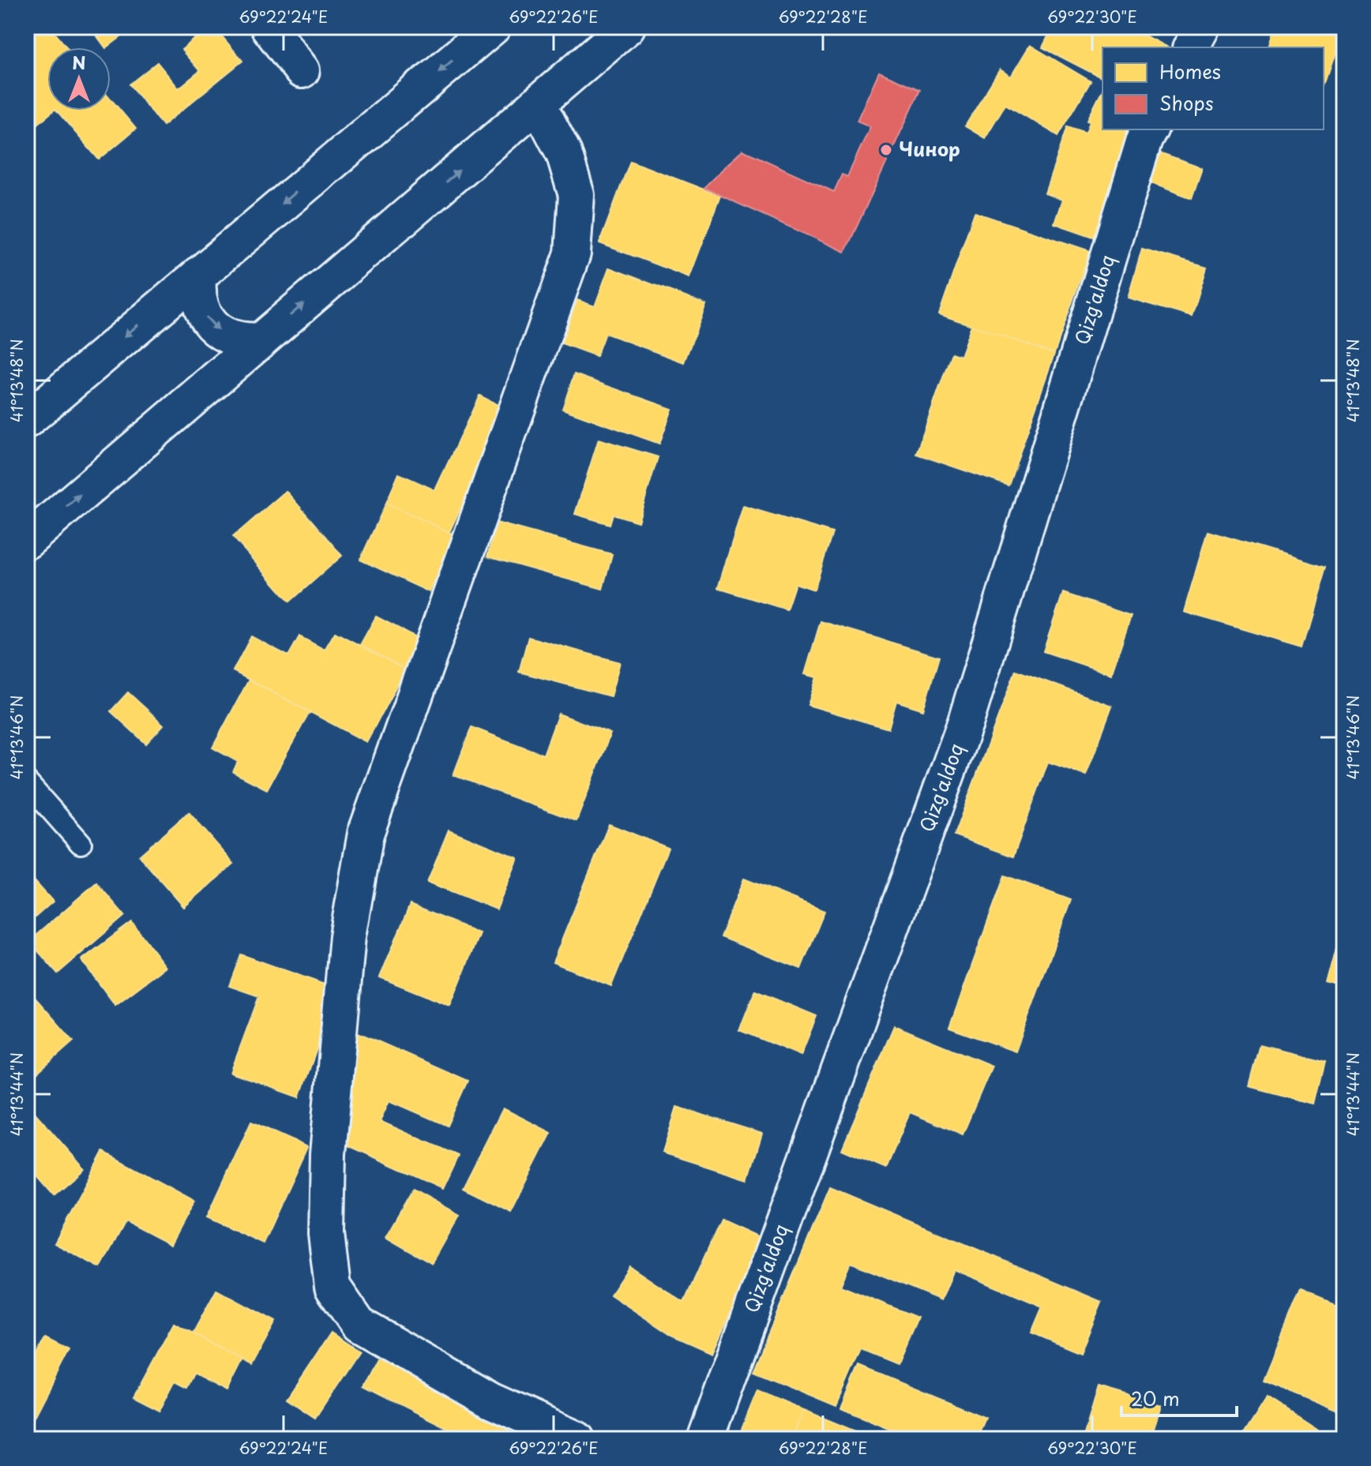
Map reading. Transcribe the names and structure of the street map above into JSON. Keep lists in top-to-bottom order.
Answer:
{
  "streets": {
    "main road": ["Qizg'aldoq"]
  },
  "places": ["Чинор"],
  "legend": ["Homes", "Shops"],
  "scale_bar": "20 m",
  "north": "top",
  "coordinates": [
    "69°22'24\"E",
    "69°22'26\"E",
    "69°22'28\"E",
    "69°22'30\"E",
    "41°13'48\"N",
    "41°13'46\"N",
    "41°13'44\"N"
  ]
}
